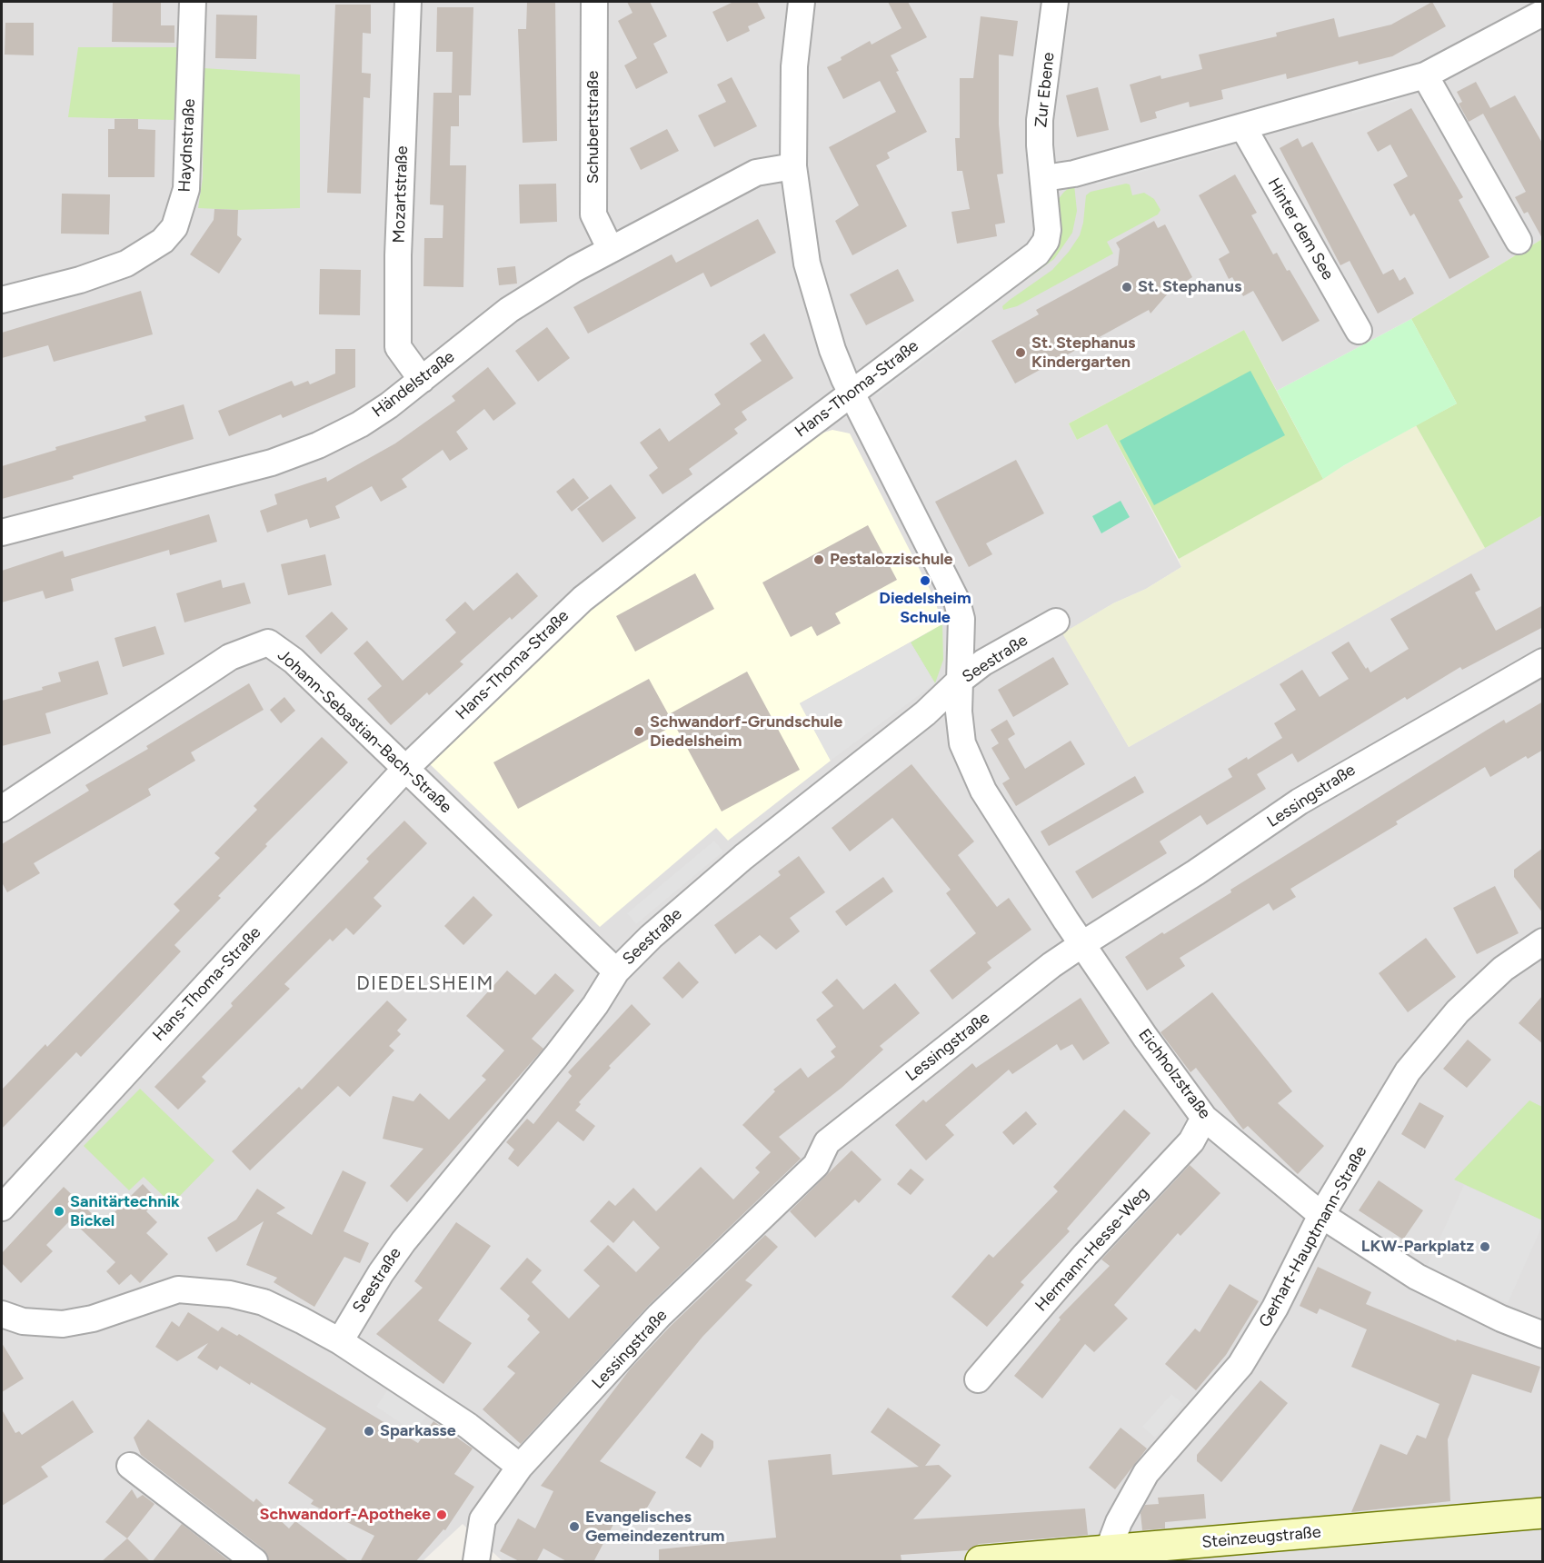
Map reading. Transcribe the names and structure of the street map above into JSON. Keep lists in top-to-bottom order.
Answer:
{
  "streets": {
    "street": [
      "Zur Ebene",
      "Schubertstraße",
      "Haydnstraße",
      "Mozartstraße",
      "Hinter dem See",
      "Händelstraße",
      "Hans-Thoma-Straße",
      "Seestraße",
      "Johann-Sebastian-Bach-Straße",
      "Lessingstraße",
      "Eichholzstraße",
      "Gerhart-Hauptmann-Straße",
      "Hermann-Hesse-Weg",
      "Steinzeugstraße"
    ]
  },
  "crossings": [
    ["Zur Ebene", "Hans-Thoma-Straße"],
    ["Schubertstraße", "Händelstraße"],
    ["Mozartstraße", "Händelstraße"],
    ["Händelstraße", "Eichholzstraße"],
    ["Hans-Thoma-Straße", "Johann-Sebastian-Bach-Straße"],
    ["Hans-Thoma-Straße", "Eichholzstraße"],
    ["Seestraße", "Johann-Sebastian-Bach-Straße"],
    ["Seestraße", "Eichholzstraße"],
    ["Lessingstraße", "Eichholzstraße"],
    ["Eichholzstraße", "Gerhart-Hauptmann-Straße"],
    ["Eichholzstraße", "Hermann-Hesse-Weg"],
    ["Gerhart-Hauptmann-Straße", "Steinzeugstraße"]
  ],
  "districts": ["DIEDELSHEIM"],
  "places": [
    "St. Stephanus",
    "St. Stephanus Kindergarten",
    "Pestalozzischule",
    "Diedelsheim Schule",
    "Schwandorf-Grundschule Diedelsheim",
    "Sanitärtechnik Bickel",
    "LKW-Parkplatz",
    "Sparkasse",
    "Schwandorf-Apotheke",
    "Evangelisches Gemeindezentrum"
  ]
}
